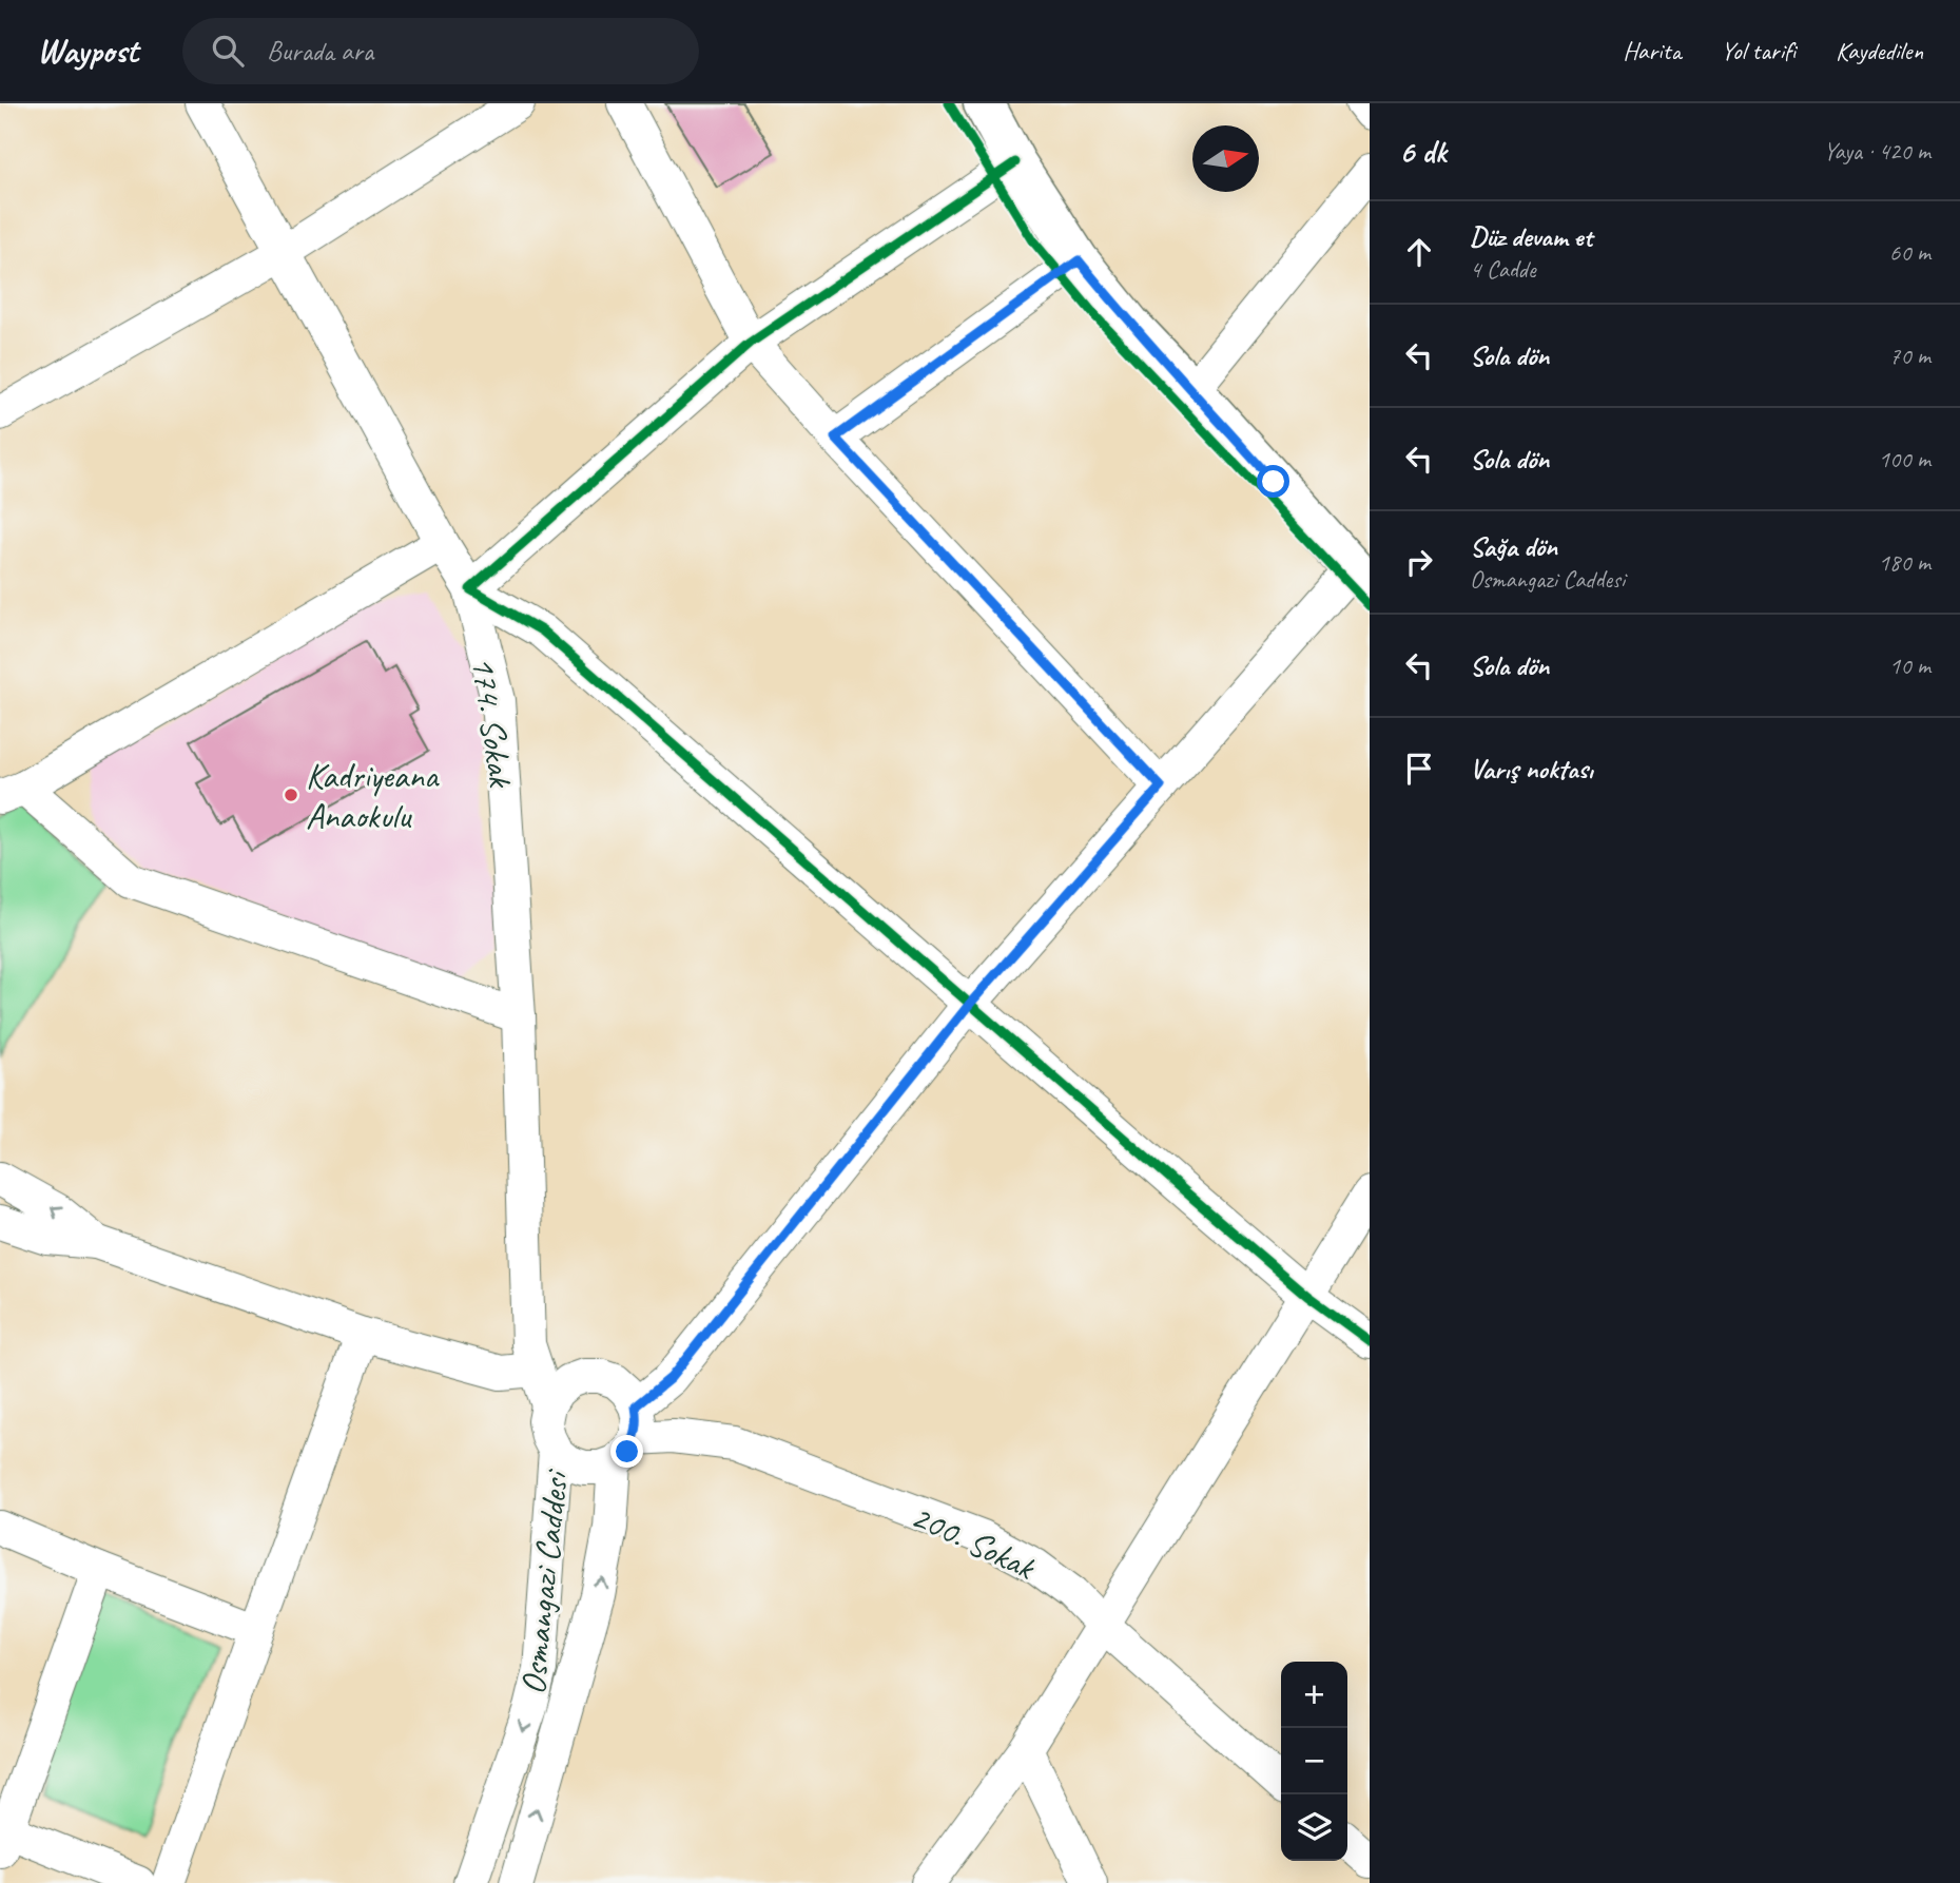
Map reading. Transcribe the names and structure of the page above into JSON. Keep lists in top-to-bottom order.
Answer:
{
  "streets": {
    "street": ["174. Sokak", "200. Sokak", "Osmangazi Caddesi"]
  },
  "crossings": [
    ["174. Sokak", "200. Sokak"],
    ["174. Sokak", "Osmangazi Caddesi"],
    ["200. Sokak", "Osmangazi Caddesi"]
  ],
  "places": ["Kadriyeana Anaokulu"],
  "north": "right",
  "page": {
    "header": "Waypost",
    "search": "Burada ara",
    "nav": ["Harita", "Yol tarifi", "Kaydedilen"],
    "heading": ["6 dk", "Yaya · 420 m"],
    "list": [
      ["Düz devam et", "4 Cadde", "60 m"],
      ["Sola dön", "70 m"],
      ["Sola dön", "100 m"],
      ["Sağa dön", "Osmangazi Caddesi", "180 m"],
      ["Sola dön", "10 m"],
      "Varış noktası"
    ],
    "map_buttons": ["+", "−"]
  }
}
